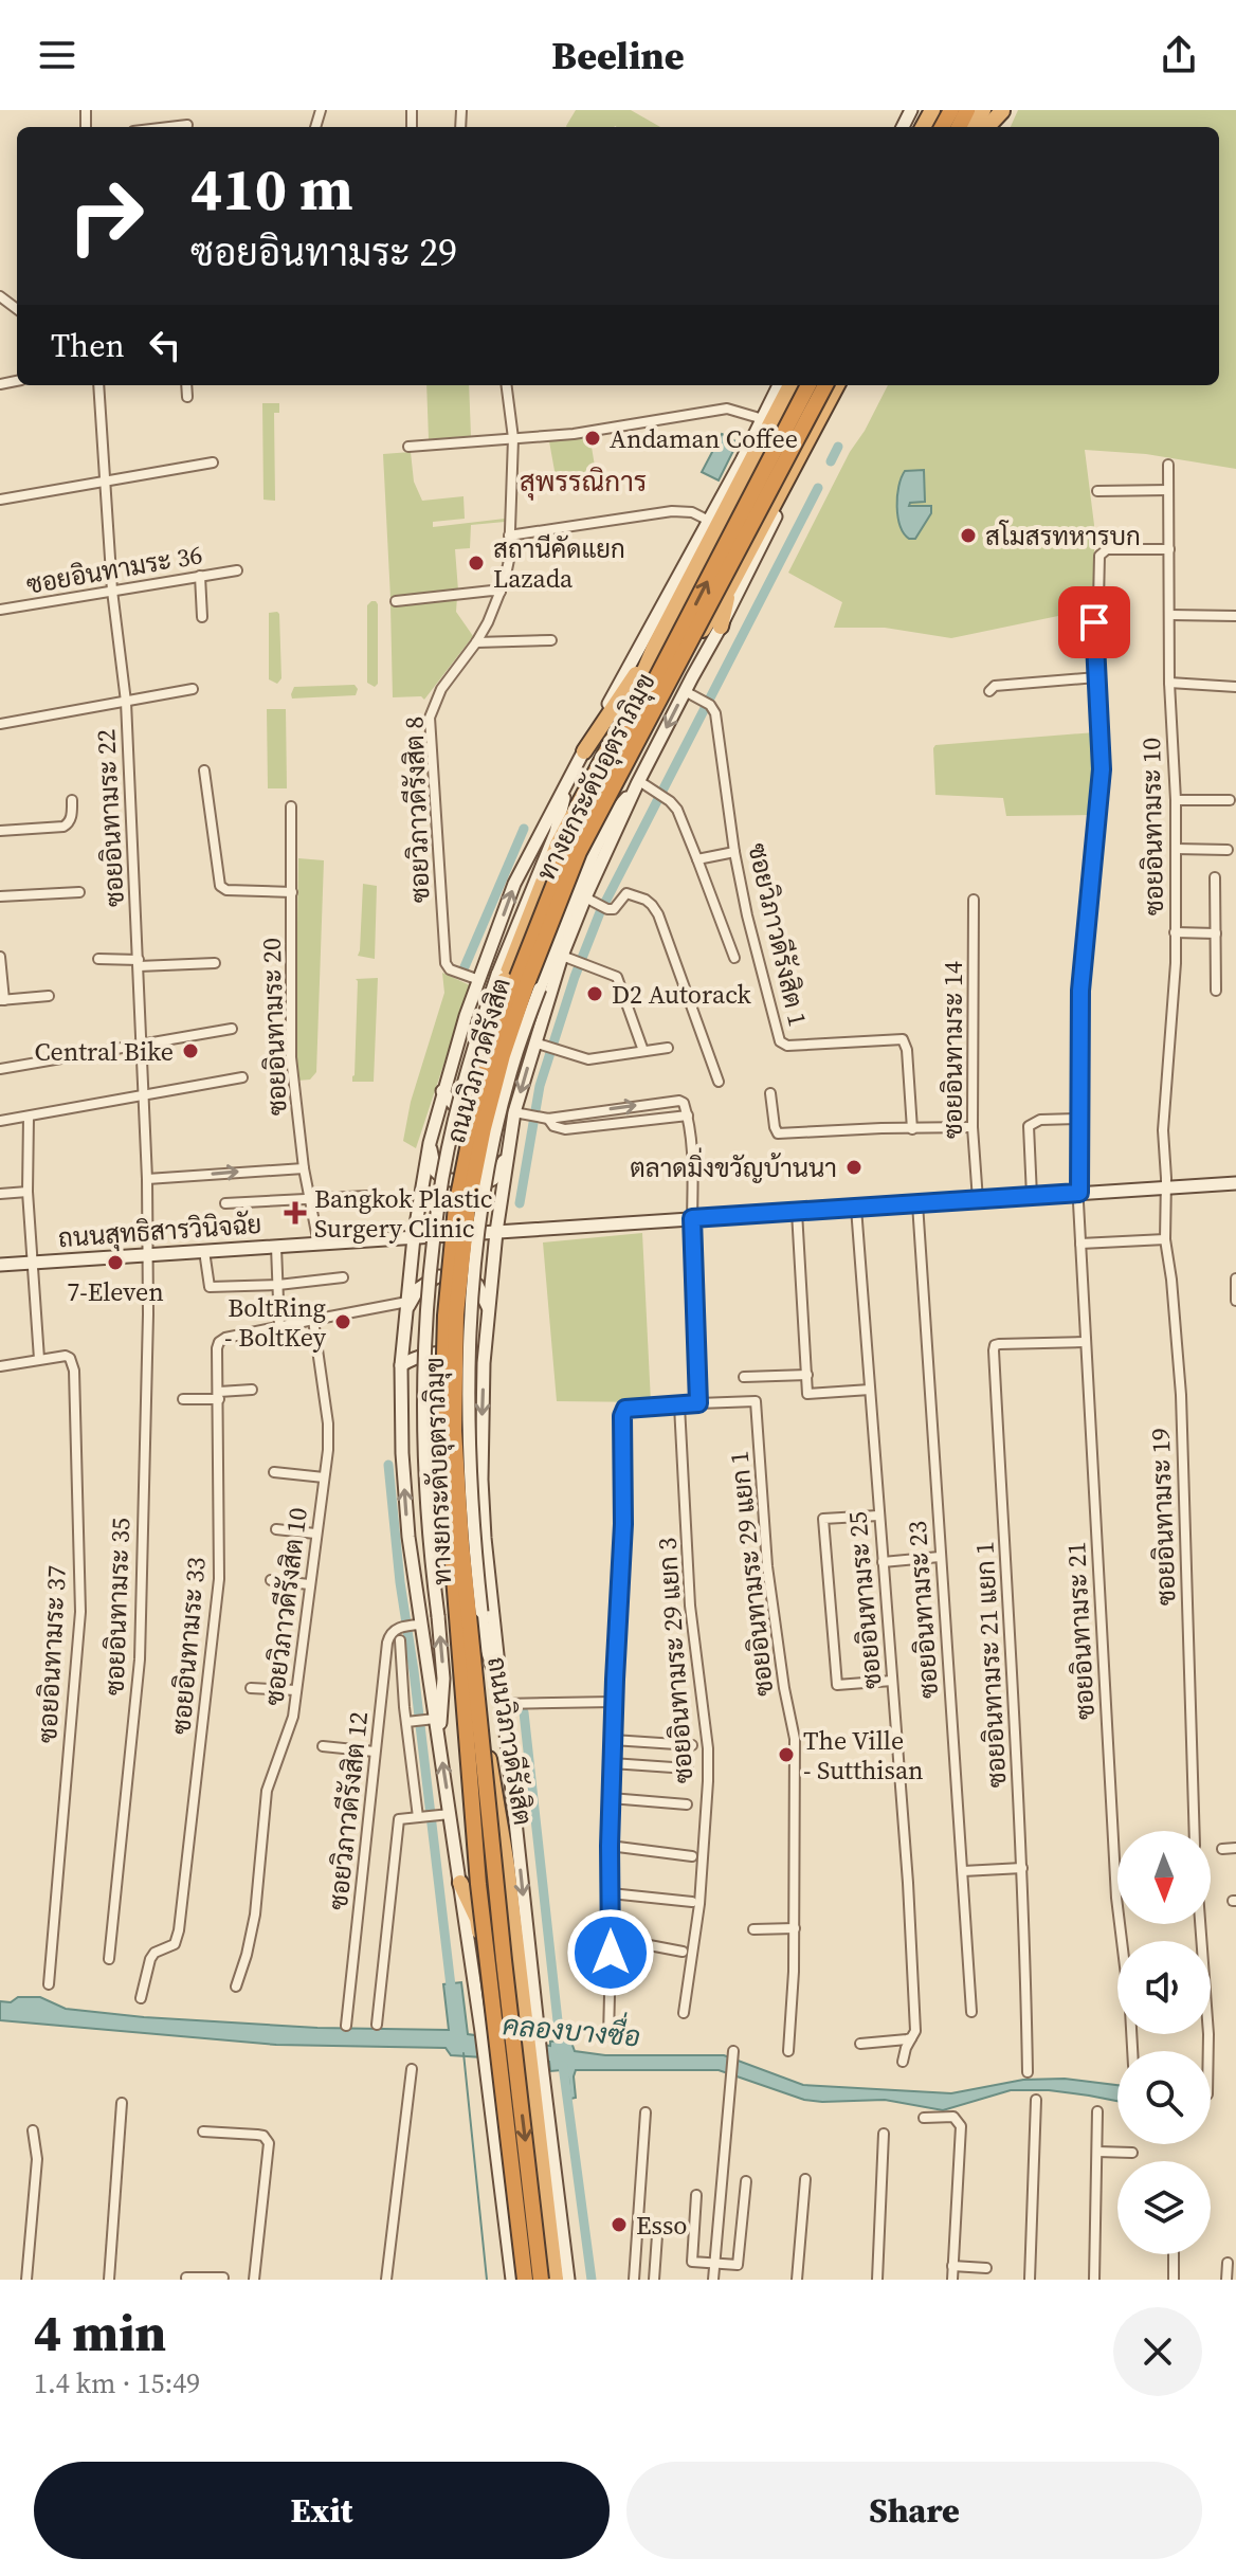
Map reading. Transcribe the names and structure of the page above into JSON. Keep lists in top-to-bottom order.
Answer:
{
  "streets": {
    "highway": ["ทางยกระดับอุตราภิมุข", "ถนนวิภาวดีรังสิต"],
    "main road": ["ถนนสุทธิสารวินิจฉัย"],
    "street": [
      "ซอยอินทามระ 36",
      "ซอยวิภาวดีรังสิต 8",
      "ซอยอินทามระ 22",
      "ซอยอินทามระ 10",
      "ซอยวิภาวดีรังสิต 1",
      "ซอยอินทามระ 20",
      "ซอยอินทามระ 14",
      "ซอยอินทามระ 19",
      "ซอยอินทามระ 29 แยก 1",
      "ซอยอินทามระ 25",
      "ซอยอินทามระ 35",
      "ซอยวิภาวดีรังสิต 10",
      "ซอยอินทามระ 23",
      "ซอยอินทามระ 21",
      "ซอยอินทามระ 33",
      "ซอยอินทามระ 37",
      "ซอยอินทามระ 29 แยก 3",
      "ซอยอินทามระ 21 แยก 1",
      "ซอยวิภาวดีรังสิต 12"
    ]
  },
  "crossings": [
    ["ซอยอินทามระ 36", "ซอยอินทามระ 22"],
    ["ทางยกระดับอุตราภิมุข", "ถนนวิภาวดีรังสิต"],
    ["ซอยวิภาวดีรังสิต 8", "ถนนวิภาวดีรังสิต"],
    ["ซอยอินทามระ 22", "ถนนสุทธิสารวินิจฉัย"],
    ["ซอยอินทามระ 22", "ซอยอินทามระ 35"],
    ["ซอยอินทามระ 10", "ถนนสุทธิสารวินิจฉัย"],
    ["ซอยอินทามระ 10", "ซอยอินทามระ 19"],
    ["ซอยอินทามระ 10", "ซอยอินทามระ 21"],
    ["ซอยวิภาวดีรังสิต 1", "ถนนวิภาวดีรังสิต"],
    ["ซอยอินทามระ 20", "ถนนสุทธิสารวินิจฉัย"],
    ["ซอยอินทามระ 14", "ถนนสุทธิสารวินิจฉัย"],
    ["ถนนวิภาวดีรังสิต", "ถนนสุทธิสารวินิจฉัย"],
    ["ถนนวิภาวดีรังสิต", "ซอยวิภาวดีรังสิต 12"],
    ["ถนนสุทธิสารวินิจฉัย", "ซอยอินทามระ 19"],
    ["ถนนสุทธิสารวินิจฉัย", "ซอยอินทามระ 25"],
    ["ถนนสุทธิสารวินิจฉัย", "ซอยอินทามระ 35"],
    ["ถนนสุทธิสารวินิจฉัย", "ซอยอินทามระ 23"],
    ["ถนนสุทธิสารวินิจฉัย", "ซอยอินทามระ 21"],
    ["ซอยวิภาวดีรังสิต 10", "ซอยอินทามระ 33"],
    ["ซอยอินทามระ 21", "ซอยอินทามระ 21 แยก 1"]
  ],
  "districts": ["สุพรรณิการ"],
  "water": ["คลองบางซื่อ"],
  "places": {
    "other": [
      "Andaman Coffee",
      "สโมสรทหารบก",
      "สถานีคัดแยก Lazada",
      "D2 Autorack",
      "Central Bike",
      "ตลาดมิ่งขวัญบ้านนา",
      "7-Eleven",
      "BoltRing - BoltKey",
      "The Ville - Sutthisan",
      "Esso"
    ],
    "health": ["Bangkok Plastic Surgery Clinic"]
  },
  "north": "bottom",
  "page": {
    "header": "Beeline",
    "turn": ["410 m", "ซอยอินทามระ 29"],
    "then": "Then",
    "heading": ["4 min", "1.4 km · 15:49"],
    "buttons": ["Exit", "Share"]
  }
}
